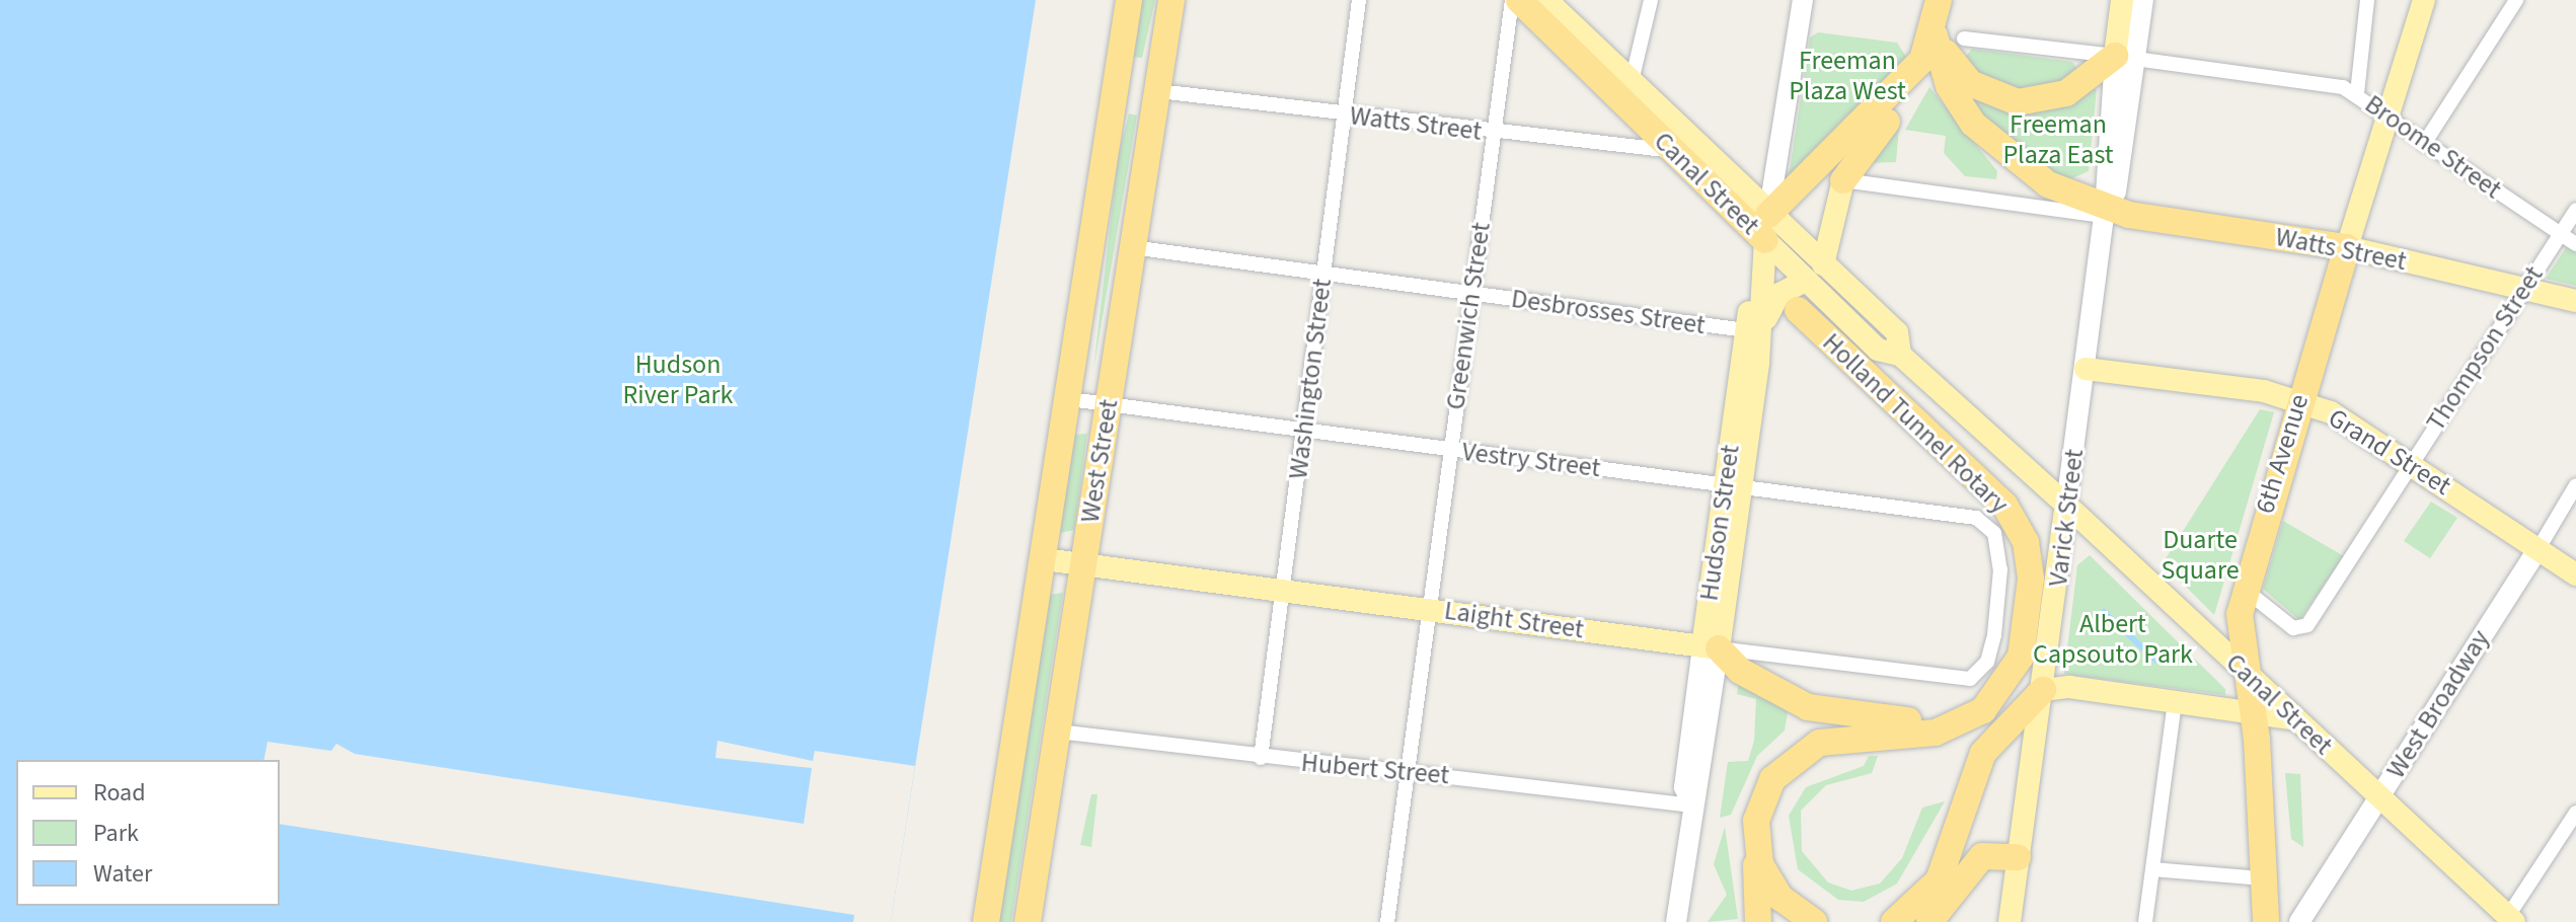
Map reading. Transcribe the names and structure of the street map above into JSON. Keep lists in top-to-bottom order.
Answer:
{
  "streets": {
    "highway": [
      "Watts Street",
      "Canal Street",
      "Holland Tunnel Rotary",
      "6th Avenue",
      "West Street"
    ],
    "main road": [
      "Grand Street",
      "Varick Street",
      "Hudson Street",
      "Laight Street",
      "West Broadway"
    ],
    "street": [
      "Broome Street",
      "Desbrosses Street",
      "Greenwich Street",
      "Thompson Street",
      "Washington Street",
      "Vestry Street",
      "Hubert Street"
    ]
  },
  "crossings": [
    ["Watts Street", "Canal Street"],
    ["Watts Street", "Greenwich Street"],
    ["Watts Street", "Thompson Street"],
    ["Watts Street", "Washington Street"],
    ["Watts Street", "6th Avenue"],
    ["Watts Street", "West Street"],
    ["Watts Street", "Varick Street"],
    ["Broome Street", "Thompson Street"],
    ["Broome Street", "6th Avenue"],
    ["Broome Street", "Varick Street"],
    ["Canal Street", "6th Avenue"],
    ["Canal Street", "Varick Street"],
    ["Canal Street", "Hudson Street"],
    ["Canal Street", "West Broadway"],
    ["Desbrosses Street", "Greenwich Street"],
    ["Desbrosses Street", "Washington Street"],
    ["Desbrosses Street", "West Street"],
    ["Desbrosses Street", "Hudson Street"],
    ["Greenwich Street", "Vestry Street"],
    ["Greenwich Street", "Laight Street"],
    ["Greenwich Street", "Hubert Street"],
    ["Thompson Street", "Grand Street"],
    ["Thompson Street", "6th Avenue"],
    ["Washington Street", "Vestry Street"],
    ["Washington Street", "Laight Street"],
    ["Washington Street", "Hubert Street"],
    ["Grand Street", "6th Avenue"],
    ["Grand Street", "Varick Street"],
    ["Grand Street", "West Broadway"],
    ["Vestry Street", "West Street"],
    ["Vestry Street", "Hudson Street"],
    ["Vestry Street", "Laight Street"],
    ["West Street", "Laight Street"],
    ["West Street", "Hubert Street"],
    ["Hudson Street", "Laight Street"],
    ["Hudson Street", "Hubert Street"]
  ],
  "parks": [
    "Freeman Plaza West",
    "Freeman Plaza East",
    "Hudson River Park",
    "Duarte Square",
    "Albert Capsouto Park"
  ],
  "legend": ["Road", "Park", "Water"]
}
